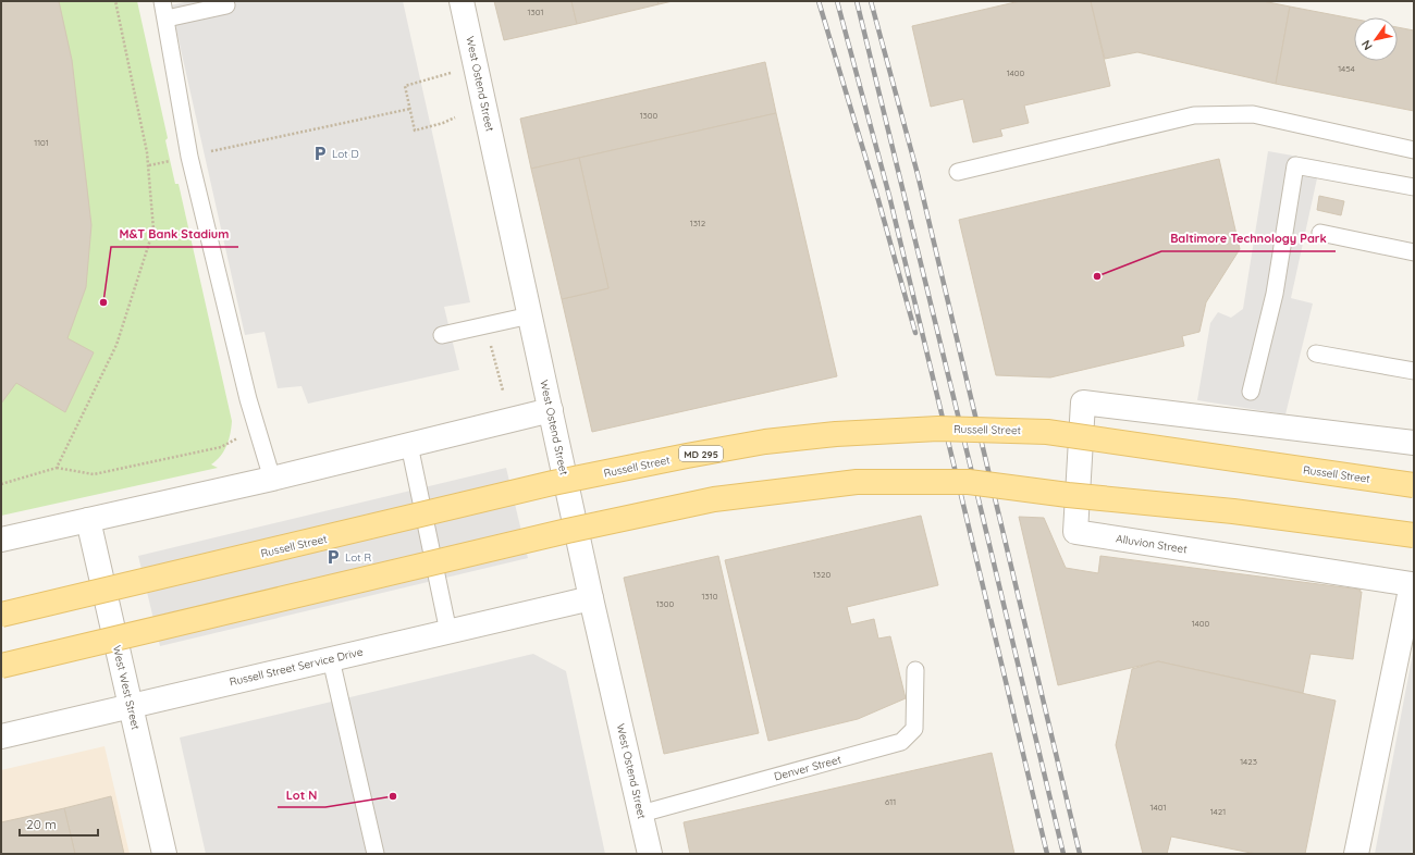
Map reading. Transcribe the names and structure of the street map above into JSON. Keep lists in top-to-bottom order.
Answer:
{
  "streets": {
    "main road": ["Russell Street", "MD 295"],
    "street": [
      "West Ostend Street",
      "Alluvion Street",
      "Russell Street Service Drive",
      "West West Street"
    ],
    "lane": ["Denver Street"]
  },
  "crossings": [
    ["West Ostend Street", "Russell Street Service Drive"],
    ["West Ostend Street", "Denver Street"],
    ["Russell Street Service Drive", "West West Street"]
  ],
  "places": {
    "parking": ["Lot D", "Lot R"],
    "other": ["Baltimore Technology Park", "M&T Bank Stadium", "Lot N"]
  },
  "house_numbers": [
    "1301",
    "1454",
    "1400",
    "1300",
    "1101",
    "1312",
    "1320",
    "1310",
    "1300",
    "1400",
    "1423",
    "611",
    "1401",
    "1421"
  ],
  "scale_bar": "20 m",
  "north": "bottom left"
}
